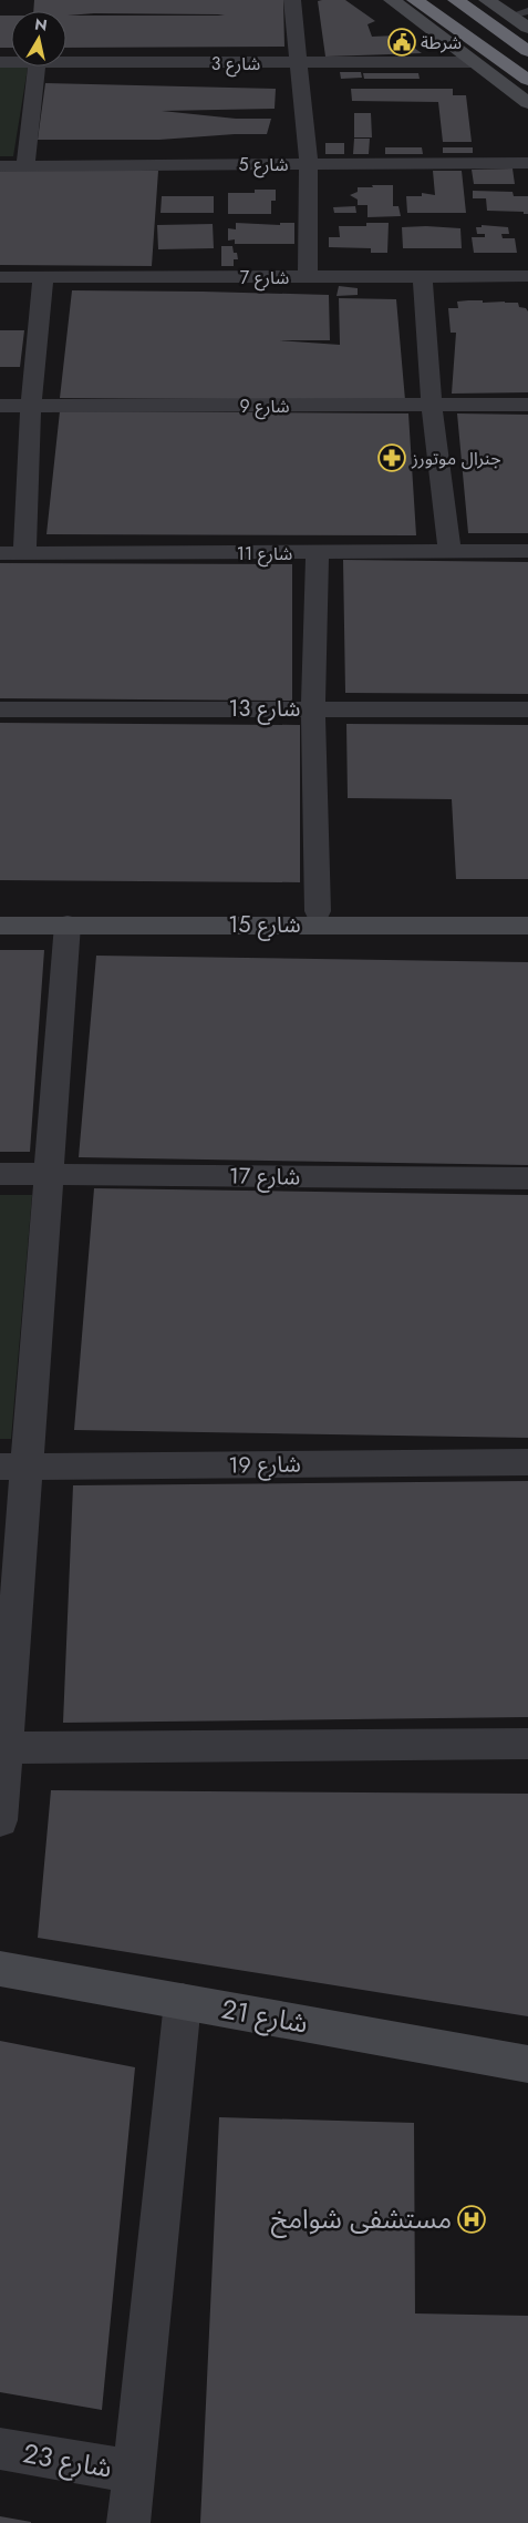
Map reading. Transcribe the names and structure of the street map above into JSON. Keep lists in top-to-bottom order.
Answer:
{
  "streets": {
    "street": [
      "شارع 3",
      "شارع 5",
      "شارع 7",
      "شارع 9",
      "شارع 11",
      "شارع 13",
      "شارع 15",
      "شارع 17",
      "شارع 19",
      "شارع 21",
      "شارع 23"
    ]
  },
  "places": {
    "public building": ["شرطة"],
    "pharmacy": ["جنرال موتورز"],
    "hospital": ["مستشفى شوامخ"]
  },
  "north": "top"
}
